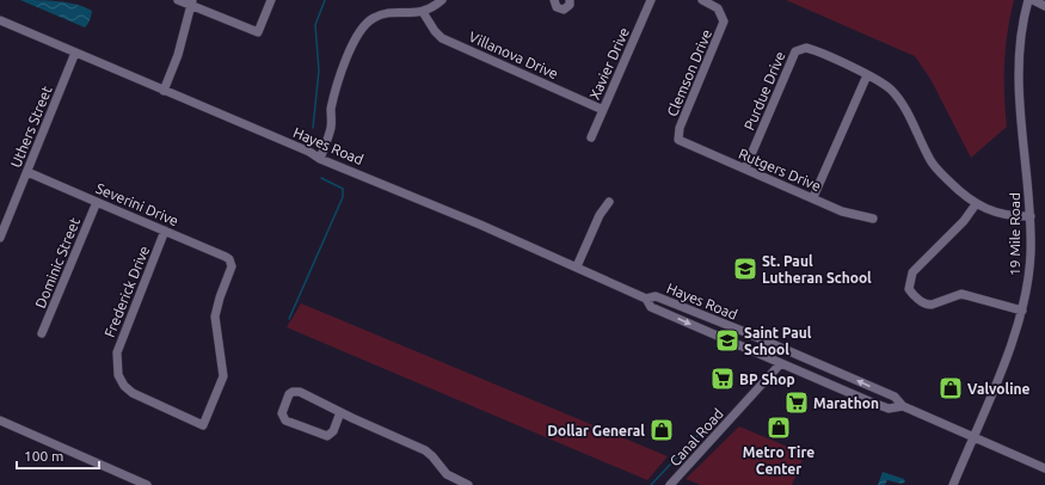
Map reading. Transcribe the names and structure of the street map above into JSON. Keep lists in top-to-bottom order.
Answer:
{
  "streets": {
    "street": [
      "Villanova Drive",
      "Xavier Drive",
      "Clemson Drive",
      "Purdue Drive",
      "Uthers Street",
      "Hayes Road",
      "Rutgers Drive",
      "Severini Drive",
      "19 Mile Road",
      "Dominic Street",
      "Frederick Drive",
      "Canal Road"
    ]
  },
  "crossings": [
    ["Villanova Drive", "Xavier Drive"],
    ["Clemson Drive", "Rutgers Drive"],
    ["Purdue Drive", "Rutgers Drive"],
    ["Uthers Street", "Hayes Road"],
    ["Uthers Street", "Severini Drive"],
    ["Hayes Road", "19 Mile Road"],
    ["Hayes Road", "Canal Road"],
    ["Severini Drive", "Dominic Street"],
    ["Severini Drive", "Frederick Drive"]
  ],
  "places": {
    "school or university": ["St. Paul Lutheran School", "Saint Paul School"],
    "supermarket": ["BP Shop", "Marathon"],
    "shop": ["Valvoline", "Metro Tire Center", "Dollar General"]
  },
  "scale_bar": "100 m"
}
